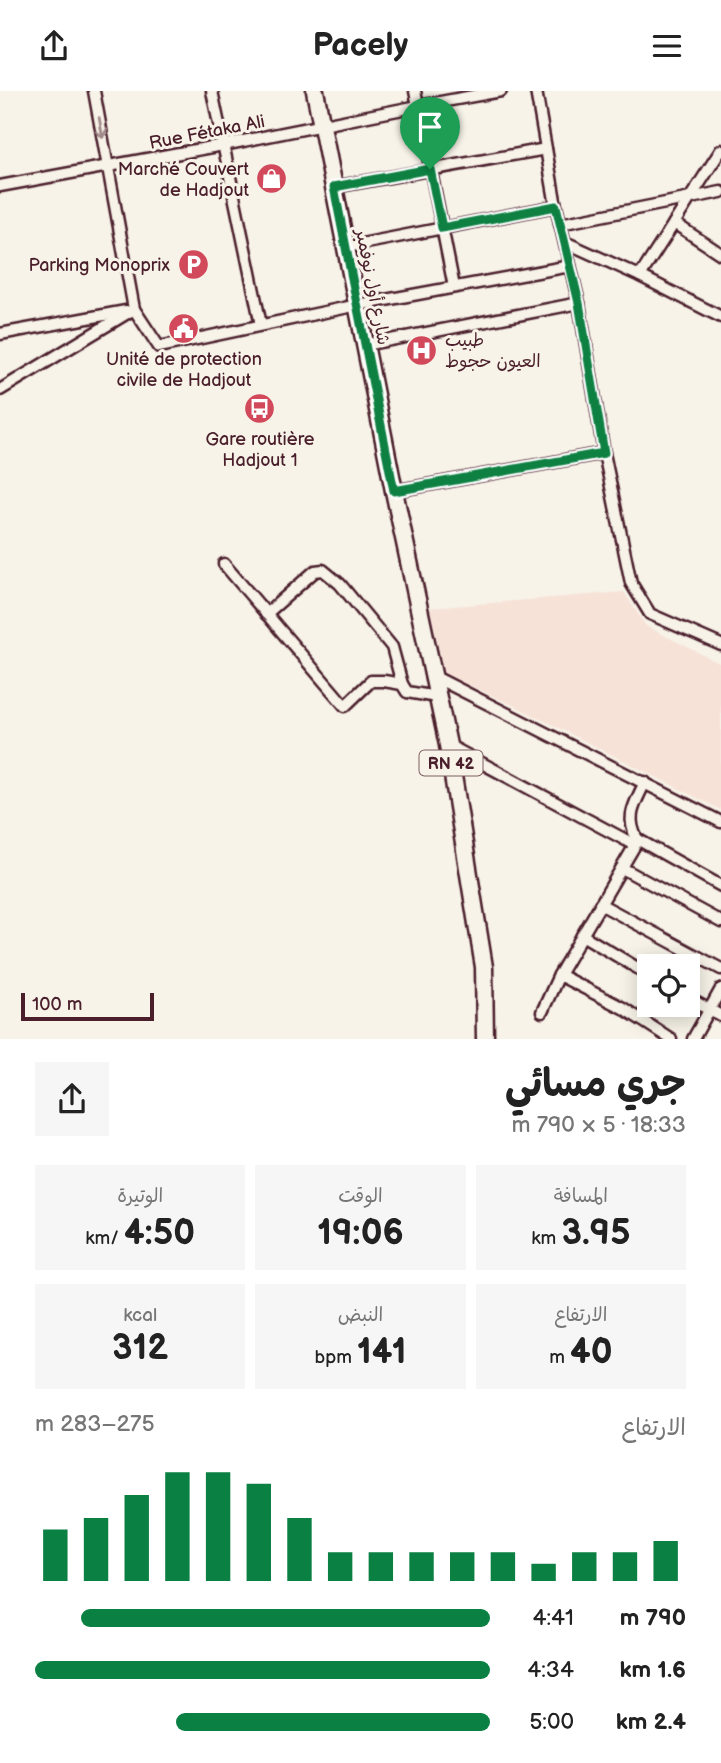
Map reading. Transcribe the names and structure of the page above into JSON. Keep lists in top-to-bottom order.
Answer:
{
  "streets": {
    "main road": ["شارع أول نوفمبر", "RN 42"],
    "street": ["Rue Fétaka Ali"]
  },
  "crossings": [
    ["Rue Fétaka Ali", "شارع أول نوفمبر"],
    ["شارع أول نوفمبر", "RN 42"]
  ],
  "places": {
    "shop": ["Marché Couvert de Hadjout"],
    "parking": ["Parking Monoprix"],
    "public building": ["Unité de protection civile de Hadjout"],
    "hospital": ["طبيب العيون حجوط"],
    "bus stop": ["Gare routière Hadjout 1"]
  },
  "scale_bar": "100 m",
  "page": {
    "header": "Pacely",
    "scale": "100 m",
    "heading": ["جري مسائي", "18:33 · 5 × 790 m"],
    "stats": [
      ["المسافة", "3.95 km"],
      ["الوقت", "19:06"],
      ["الوتيرة", "4:50 /km"],
      ["الارتفاع", "40 m"],
      ["النبض", "141 bpm"],
      ["kcal", "312"]
    ],
    "chart": ["الارتفاع", "275–283 m"],
    "list": [
      {
        "name": "790 m",
        "note": "4:41"
      },
      {
        "name": "1.6 km",
        "note": "4:34"
      },
      {
        "name": "2.4 km",
        "note": "5:00"
      }
    ]
  }
}
